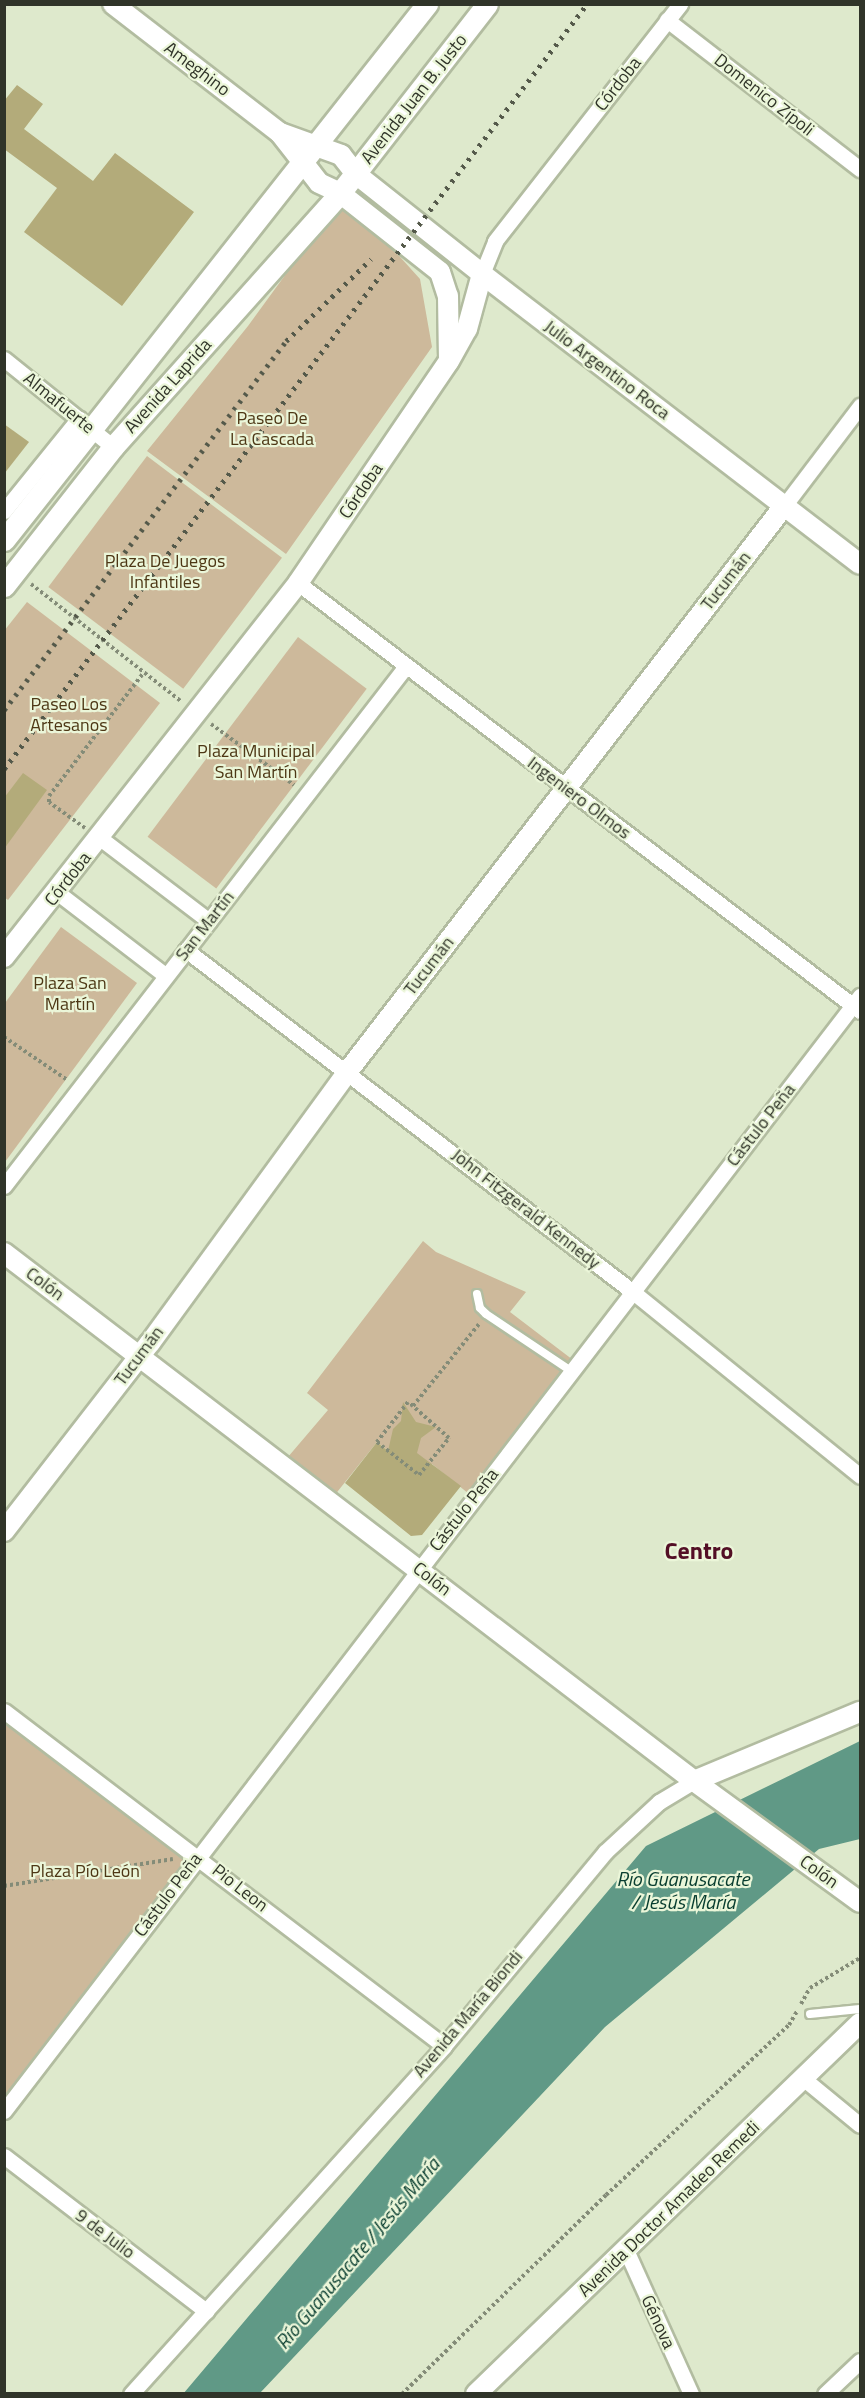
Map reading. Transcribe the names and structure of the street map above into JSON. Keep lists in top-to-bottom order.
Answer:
{
  "streets": {
    "main road": ["Avenida Juan B. Justo", "Avenida Laprida"],
    "street": [
      "Ameghino",
      "Córdoba",
      "Domenico Zípoli",
      "Julio Argentino Roca",
      "Almafuerte",
      "Tucumán",
      "Ingeniero Olmos",
      "San Martín",
      "Cástulo Peña",
      "John Fitzgerald Kennedy",
      "Colón",
      "Pio Leon",
      "Avenida María Biondi",
      "Avenida Doctor Amadeo Remedi",
      "9 de Julio",
      "Génova"
    ]
  },
  "crossings": [
    ["Ameghino", "Córdoba"],
    ["Ameghino", "Avenida Juan B. Justo"],
    ["Ameghino", "Julio Argentino Roca"],
    ["Ameghino", "Avenida Laprida"],
    ["Córdoba", "Domenico Zípoli"],
    ["Córdoba", "Julio Argentino Roca"],
    ["Córdoba", "Ingeniero Olmos"],
    ["Avenida Juan B. Justo", "Julio Argentino Roca"],
    ["Avenida Juan B. Justo", "Avenida Laprida"],
    ["Julio Argentino Roca", "Tucumán"],
    ["Avenida Laprida", "Almafuerte"],
    ["Tucumán", "Ingeniero Olmos"],
    ["Tucumán", "John Fitzgerald Kennedy"],
    ["Tucumán", "Colón"],
    ["Ingeniero Olmos", "San Martín"],
    ["Ingeniero Olmos", "Cástulo Peña"],
    ["San Martín", "John Fitzgerald Kennedy"],
    ["Cástulo Peña", "John Fitzgerald Kennedy"],
    ["Cástulo Peña", "Colón"],
    ["Cástulo Peña", "Pio Leon"],
    ["Colón", "Avenida María Biondi"],
    ["Pio Leon", "Avenida María Biondi"],
    ["Avenida María Biondi", "9 de Julio"],
    ["Avenida Doctor Amadeo Remedi", "Génova"]
  ],
  "districts": ["Centro"],
  "water": ["Río Guanusacate / Jesús María"],
  "parks": [
    "Paseo De La Cascada",
    "Plaza De Juegos Infantiles",
    "Paseo Los Artesanos",
    "Plaza Municipal San Martín",
    "Plaza San Martín",
    "Plaza Pío León"
  ]
}
